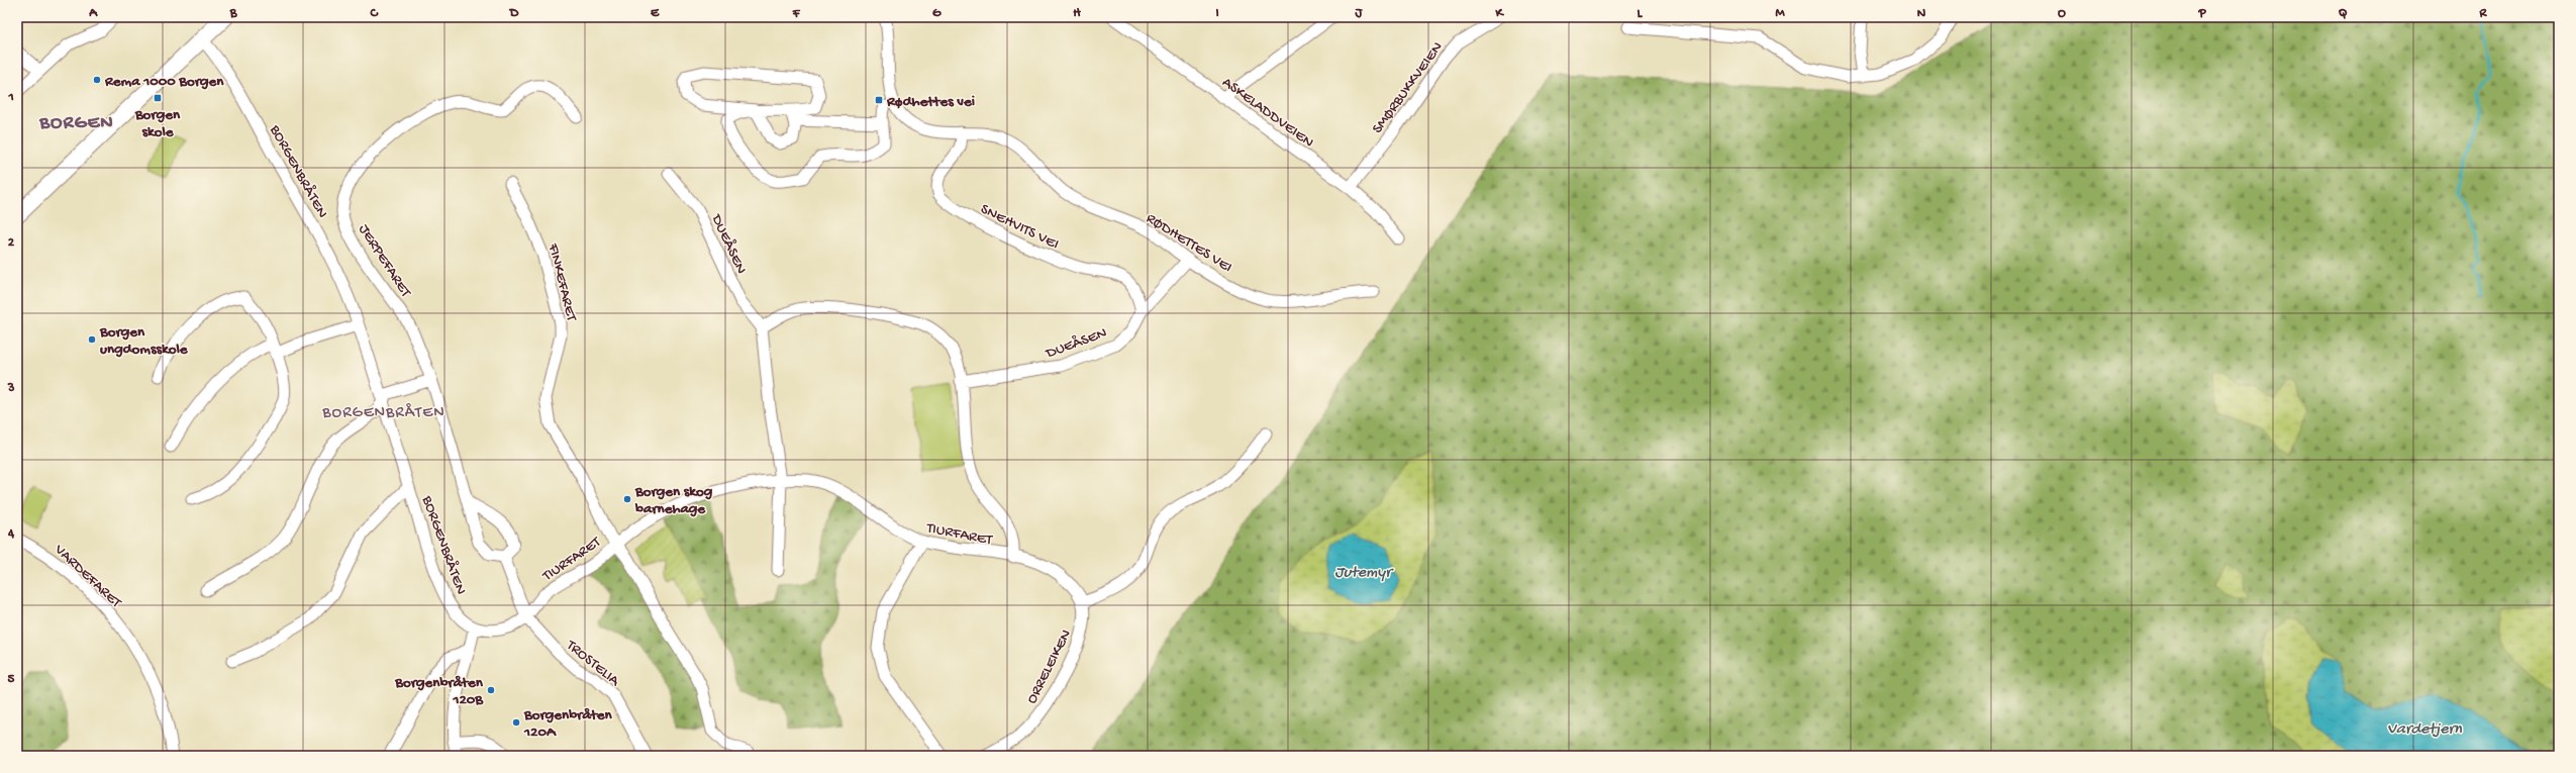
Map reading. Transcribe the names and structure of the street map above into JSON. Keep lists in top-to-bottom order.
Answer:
{
  "streets": {
    "street": [
      "SMØRBUKKVEIEN",
      "ASKELADDVEIEN",
      "BORGENBRÅTEN",
      "SNEHVITS VEI",
      "RØDHETTES VEI",
      "DUEÅSEN",
      "JERPEFARET",
      "FINKEFARET",
      "TIURFARET",
      "VARDEFARET",
      "TROSTELIA",
      "ORRELEIKEN"
    ]
  },
  "crossings": [
    ["SMØRBUKKVEIEN", "ASKELADDVEIEN"],
    ["SNEHVITS VEI", "RØDHETTES VEI"],
    ["SNEHVITS VEI", "DUEÅSEN"],
    ["RØDHETTES VEI", "DUEÅSEN"],
    ["FINKEFARET", "TIURFARET"],
    ["TIURFARET", "TROSTELIA"],
    ["TIURFARET", "ORRELEIKEN"]
  ],
  "districts": ["BORGEN", "BORGENBRÅTEN"],
  "water": ["Jutemyr", "Vardetjern"],
  "places": {
    "other": [
      "Rema 1000 Borgen",
      "Borgen ungdomsskole",
      "Borgen skog barnehage",
      "Borgenbråten 120B",
      "Borgenbråten 120A"
    ],
    "transit": ["Borgen skole", "Rødhettes vei"]
  },
  "grid": {
    "columns": [
      "A",
      "B",
      "C",
      "D",
      "E",
      "F",
      "G",
      "H",
      "I",
      "J",
      "K",
      "L",
      "M",
      "N",
      "O",
      "P",
      "Q",
      "R"
    ],
    "rows": [
      "1",
      "2",
      "3",
      "4",
      "5"
    ]
  }
}
